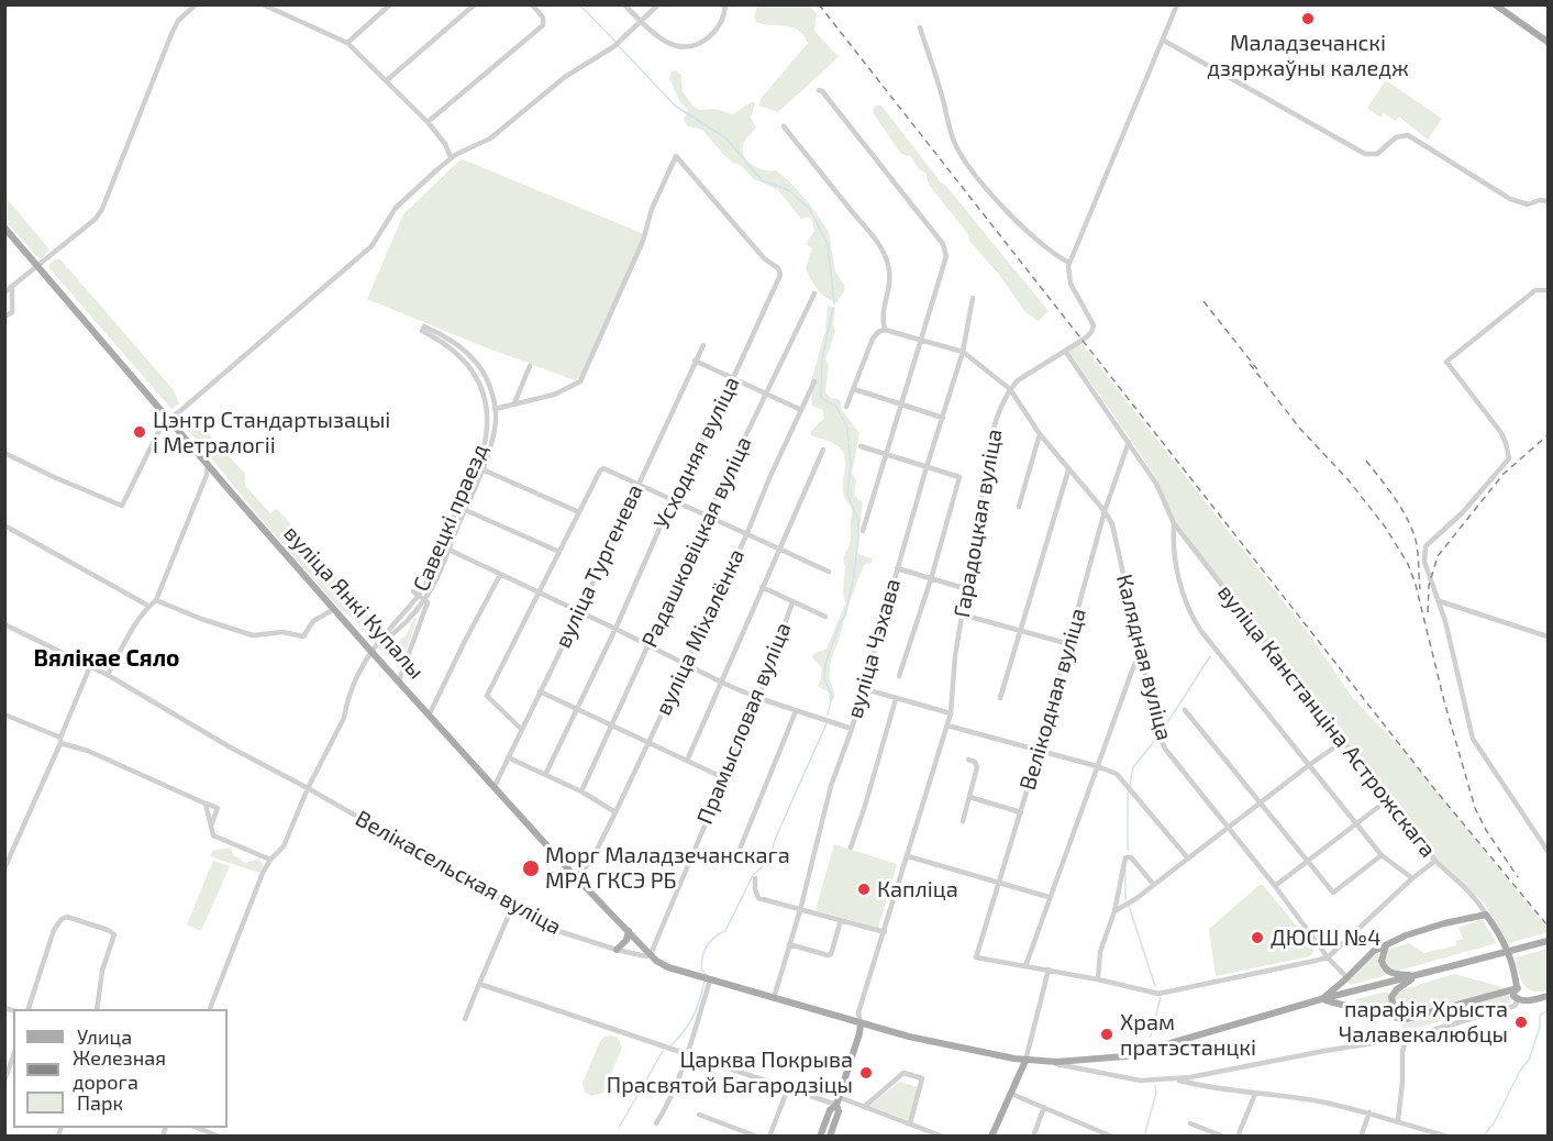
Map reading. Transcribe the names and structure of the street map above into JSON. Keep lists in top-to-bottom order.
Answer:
{
  "streets": {
    "main road": ["вуліца Янкі Купалы"],
    "street": [
      "Усходняя вуліца",
      "Савецкі праезд",
      "Гарадоцкая вуліца",
      "Радашковіцкая вуліца",
      "вуліца Тургенева",
      "вуліца Міхалёнка",
      "вуліца Чэхава",
      "Калядная вуліца",
      "Велікодная вуліца",
      "вуліца Канстанціна Астрожскага",
      "Прамысловая вуліца",
      "Велікасельская вуліца"
    ]
  },
  "crossings": [
    ["Савецкі праезд", "вуліца Янкі Купалы"],
    ["Савецкі праезд", "Велікасельская вуліца"],
    ["Гарадоцкая вуліца", "Калядная вуліца"],
    ["Гарадоцкая вуліца", "вуліца Канстанціна Астрожскага"],
    ["вуліца Тургенева", "вуліца Янкі Купалы"],
    ["вуліца Янкі Купалы", "вуліца Міхалёнка"],
    ["вуліца Янкі Купалы", "Прамысловая вуліца"],
    ["вуліца Янкі Купалы", "Велікасельская вуліца"],
    ["вуліца Чэхава", "Калядная вуліца"],
    ["Калядная вуліца", "Велікодная вуліца"],
    ["Велікодная вуліца", "вуліца Канстанціна Астрожскага"],
    ["Прамысловая вуліца", "Велікасельская вуліца"]
  ],
  "districts": ["Вялікае Сяло"],
  "places": [
    "Маладзечанскі дзяржаўны каледж",
    "Цэнтр Стандартызацыі і Метралогіі",
    "Морг Маладзечанскага МРА ГКСЭ РБ",
    "Капліца",
    "ДЮСШ №4",
    "парафія Хрыста Чалавекалюбцы",
    "Храм пратэстанцкі",
    "Царква Покрыва Прасвятой Багародзіцы"
  ],
  "legend": ["Улица", "Железная дорога", "Парк"]
}
